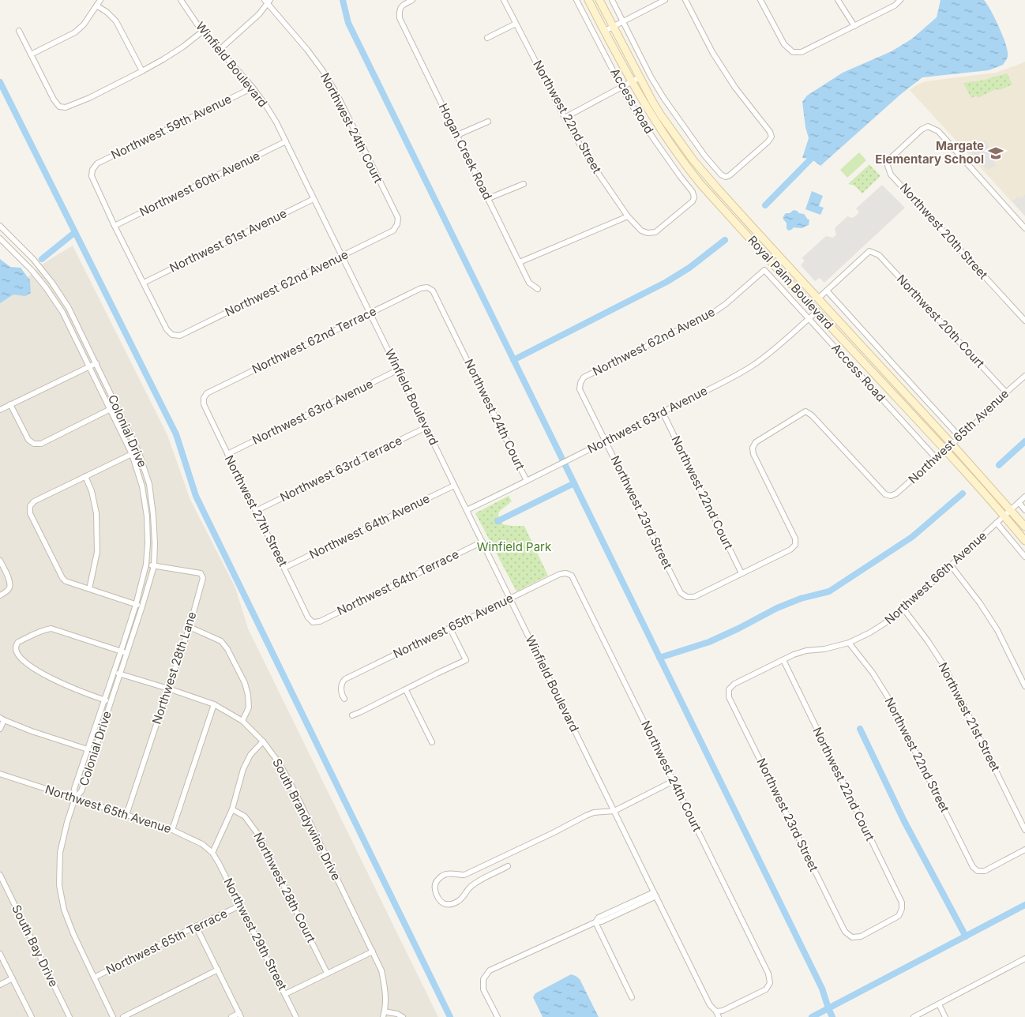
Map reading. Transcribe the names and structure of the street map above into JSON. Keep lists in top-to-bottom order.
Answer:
{
  "streets": {
    "main road": ["Royal Palm Boulevard"],
    "street": [
      "Winfield Boulevard",
      "Access Road",
      "Northwest 22nd Street",
      "Northwest 59th Avenue",
      "Northwest 24th Court",
      "Hogan Creek Road",
      "Northwest 60th Avenue",
      "Northwest 20th Street",
      "Northwest 61st Avenue",
      "Northwest 62nd Avenue",
      "Northwest 20th Court",
      "Northwest 62nd Terrace",
      "Northwest 63rd Avenue",
      "Colonial Drive",
      "Northwest 65th Avenue",
      "Northwest 63rd Terrace",
      "Northwest 22nd Court",
      "Northwest 27th Street",
      "Northwest 23rd Street",
      "Northwest 64th Avenue",
      "Northwest 66th Avenue",
      "Northwest 64th Terrace",
      "Northwest 28th Lane",
      "Northwest 21st Street",
      "South Brandywine Drive",
      "Northwest 28th Court",
      "Northwest 29th Street",
      "Northwest 65th Terrace",
      "South Bay Drive"
    ]
  },
  "crossings": [
    ["Winfield Boulevard", "Northwest 59th Avenue"],
    ["Winfield Boulevard", "Northwest 24th Court"],
    ["Winfield Boulevard", "Northwest 60th Avenue"],
    ["Winfield Boulevard", "Northwest 61st Avenue"],
    ["Winfield Boulevard", "Northwest 62nd Avenue"],
    ["Winfield Boulevard", "Northwest 62nd Terrace"],
    ["Winfield Boulevard", "Northwest 63rd Avenue"],
    ["Winfield Boulevard", "Northwest 65th Avenue"],
    ["Winfield Boulevard", "Northwest 63rd Terrace"],
    ["Winfield Boulevard", "Northwest 64th Avenue"],
    ["Winfield Boulevard", "Northwest 64th Terrace"],
    ["Access Road", "Northwest 22nd Street"],
    ["Access Road", "Northwest 62nd Avenue"],
    ["Access Road", "Northwest 63rd Avenue"],
    ["Access Road", "Northwest 65th Avenue"],
    ["Northwest 22nd Street", "Northwest 66th Avenue"],
    ["Northwest 59th Avenue", "Northwest 60th Avenue"],
    ["Northwest 24th Court", "Northwest 62nd Avenue"],
    ["Northwest 24th Court", "Northwest 62nd Terrace"],
    ["Northwest 24th Court", "Northwest 63rd Avenue"],
    ["Northwest 24th Court", "Northwest 65th Avenue"],
    ["Northwest 61st Avenue", "Northwest 62nd Avenue"],
    ["Royal Palm Boulevard", "Northwest 63rd Avenue"],
    ["Royal Palm Boulevard", "Northwest 65th Avenue"],
    ["Royal Palm Boulevard", "Northwest 66th Avenue"],
    ["Northwest 62nd Avenue", "Northwest 23rd Street"],
    ["Northwest 20th Court", "Northwest 65th Avenue"],
    ["Northwest 62nd Terrace", "Northwest 27th Street"],
    ["Northwest 63rd Avenue", "Northwest 22nd Court"],
    ["Northwest 63rd Avenue", "Northwest 27th Street"],
    ["Northwest 63rd Avenue", "Northwest 23rd Street"],
    ["Colonial Drive", "Northwest 65th Avenue"],
    ["Colonial Drive", "Northwest 28th Lane"],
    ["Colonial Drive", "South Brandywine Drive"],
    ["Colonial Drive", "Northwest 65th Terrace"],
    ["Northwest 65th Avenue", "Northwest 22nd Court"],
    ["Northwest 65th Avenue", "Northwest 23rd Street"],
    ["Northwest 65th Avenue", "Northwest 28th Lane"],
    ["Northwest 65th Avenue", "Northwest 29th Street"],
    ["Northwest 63rd Terrace", "Northwest 27th Street"],
    ["Northwest 22nd Court", "Northwest 23rd Street"],
    ["Northwest 22nd Court", "Northwest 66th Avenue"],
    ["Northwest 27th Street", "Northwest 64th Avenue"],
    ["Northwest 27th Street", "Northwest 64th Terrace"],
    ["Northwest 23rd Street", "Northwest 66th Avenue"],
    ["Northwest 66th Avenue", "Northwest 21st Street"],
    ["Northwest 28th Lane", "South Brandywine Drive"],
    ["Northwest 29th Street", "Northwest 65th Terrace"]
  ],
  "parks": ["Winfield Park"],
  "places": {
    "school or university": ["Margate Elementary School"]
  }
}
